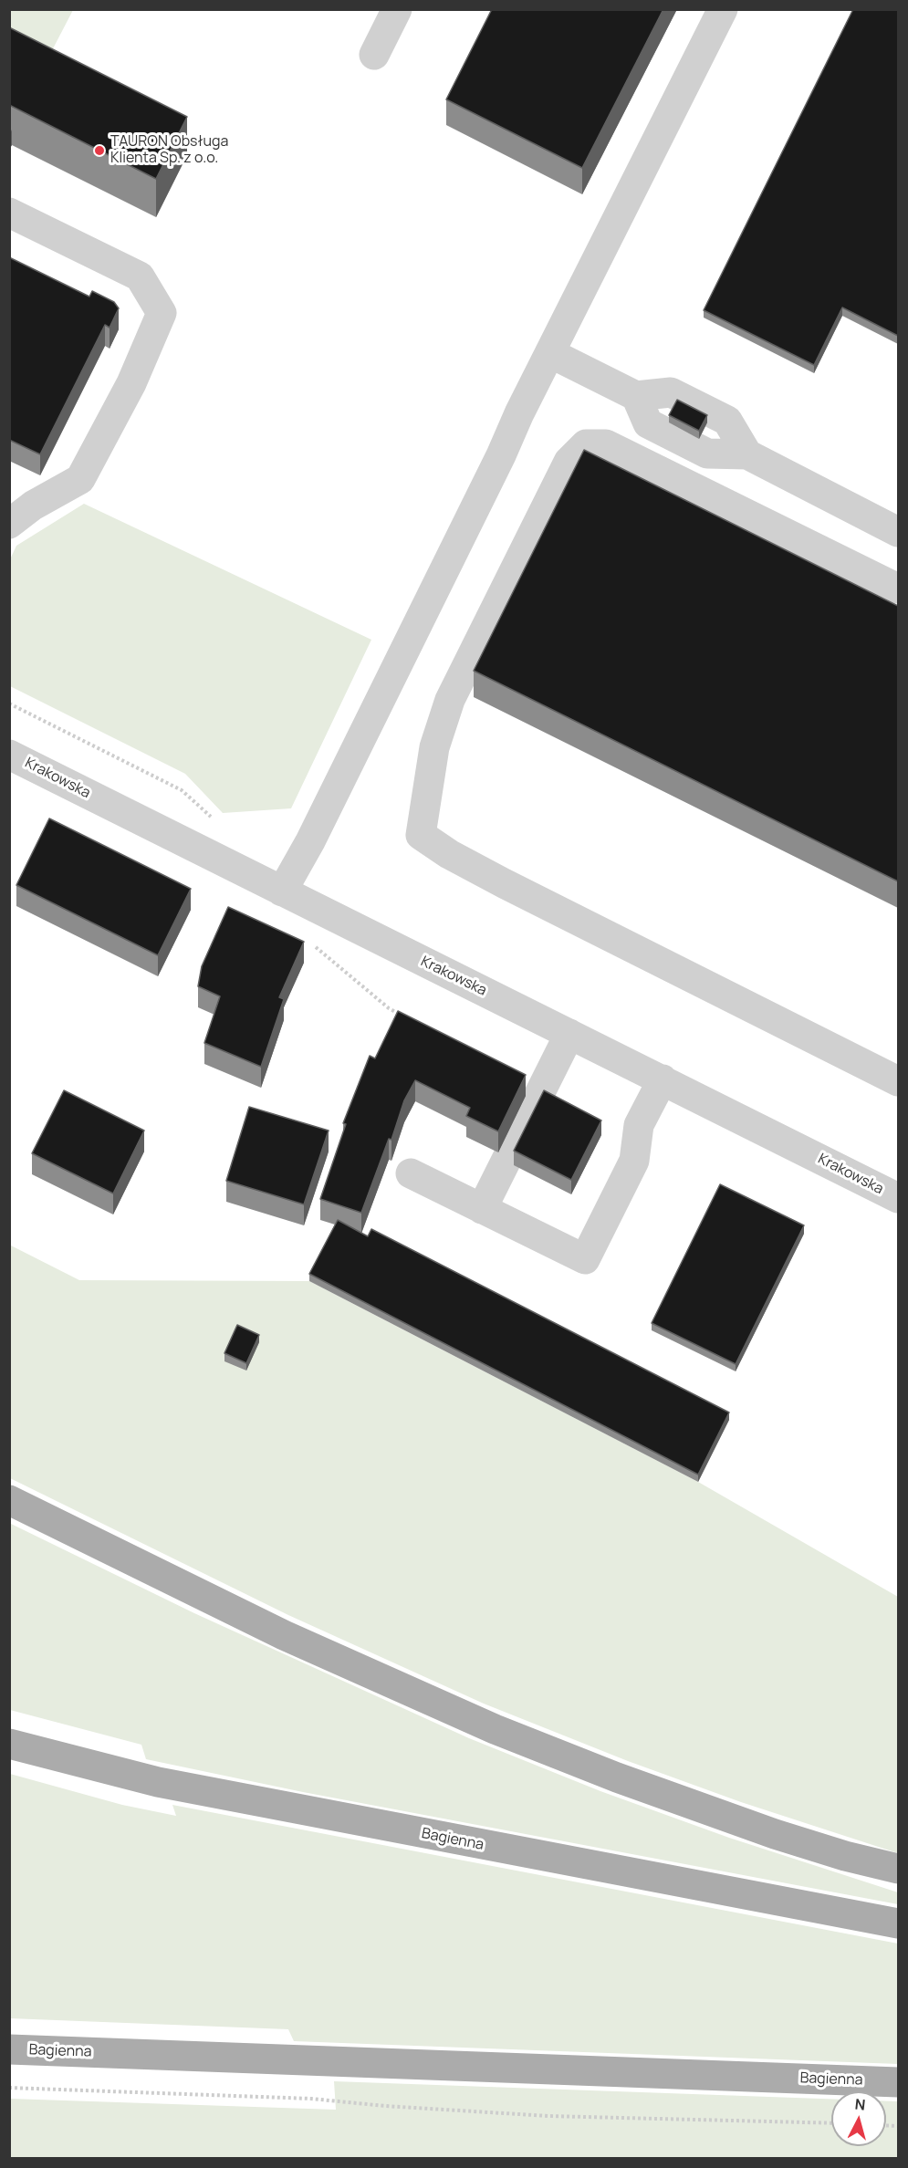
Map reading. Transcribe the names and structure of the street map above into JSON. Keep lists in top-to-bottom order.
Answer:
{
  "streets": {
    "main road": ["Bagienna"],
    "street": ["Krakowska"]
  },
  "places": ["TAURON Obsługa Klienta Sp. z o.o."],
  "north": "top"
}
